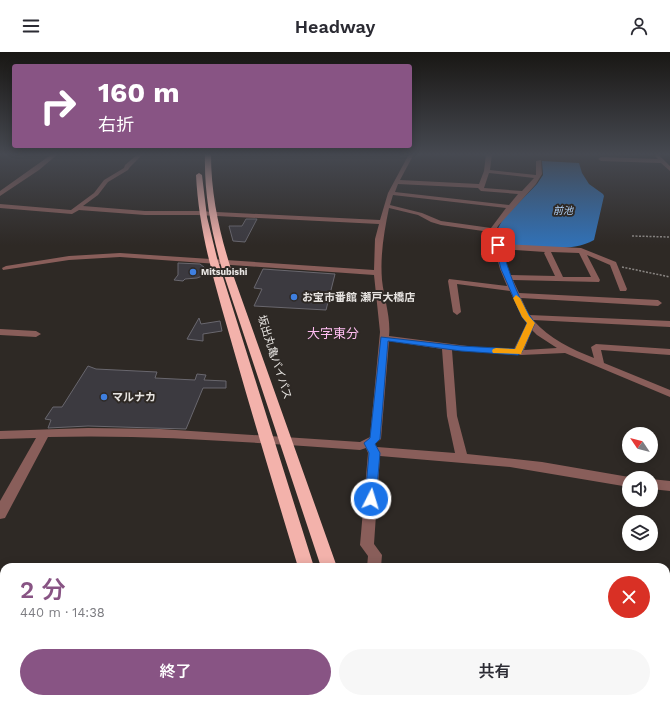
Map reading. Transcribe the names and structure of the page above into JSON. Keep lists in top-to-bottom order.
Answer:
{
  "streets": {
    "highway": ["坂出丸亀バイパス"]
  },
  "districts": ["大字東分"],
  "water": ["前池"],
  "places": ["Mitsubishi", "お宝市番館 瀬戸大橋店", "マルナカ"],
  "north": "top left",
  "page": {
    "header": "Headway",
    "turn": ["160 m", "右折"],
    "heading": ["2 分", "440 m · 14:38"],
    "buttons": ["終了", "共有"]
  }
}
